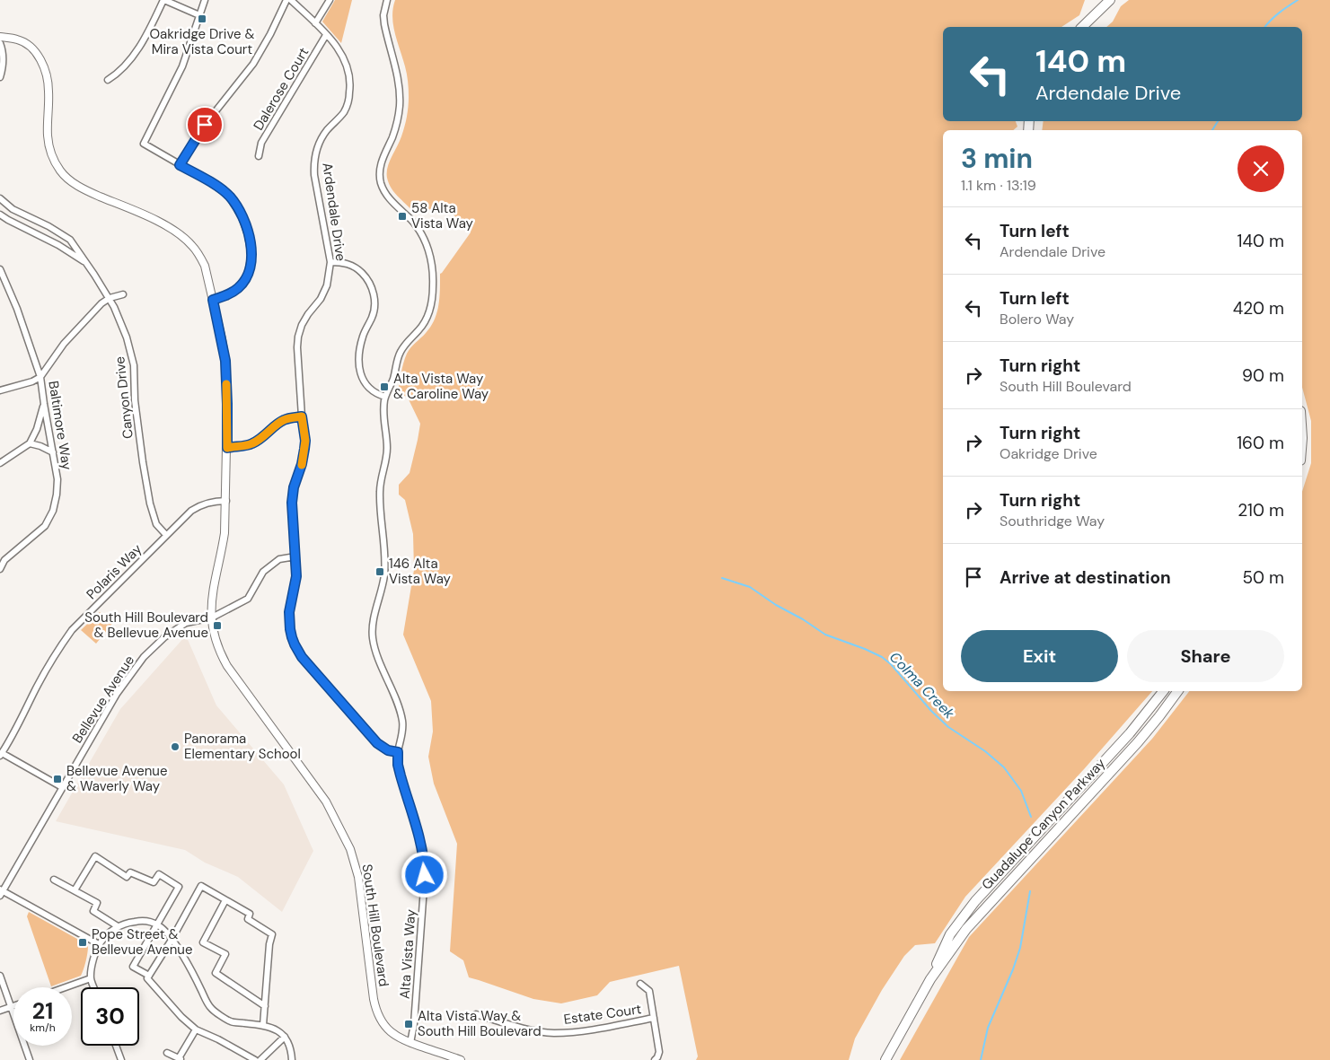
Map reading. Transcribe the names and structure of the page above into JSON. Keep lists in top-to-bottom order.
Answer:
{
  "streets": {
    "main road": ["Guadalupe Canyon Parkway"],
    "street": [
      "Dalerose Court",
      "Ardendale Drive",
      "Canyon Drive",
      "Baltimore Way",
      "Polaris Way",
      "Bellevue Avenue",
      "South Hill Boulevard",
      "Alta Vista Way",
      "Estate Court"
    ]
  },
  "crossings": [
    ["Dalerose Court", "Ardendale Drive"],
    ["Ardendale Drive", "Bellevue Avenue"],
    ["Ardendale Drive", "Alta Vista Way"],
    ["Canyon Drive", "Polaris Way"],
    ["Polaris Way", "South Hill Boulevard"],
    ["Bellevue Avenue", "South Hill Boulevard"],
    ["South Hill Boulevard", "Alta Vista Way"]
  ],
  "water": ["Colma Creek"],
  "places": {
    "transit": [
      "Oakridge Drive & Mira Vista Court",
      "58 Alta Vista Way",
      "Alta Vista Way & Caroline Way",
      "146 Alta Vista Way",
      "South Hill Boulevard & Bellevue Avenue",
      "Bellevue Avenue & Waverly Way",
      "Pope Street & Bellevue Avenue",
      "Alta Vista Way & South Hill Boulevard"
    ],
    "other": ["Panorama Elementary School"]
  },
  "page": {
    "turn": ["140 m", "Ardendale Drive"],
    "heading": ["3 min", "1.1 km · 13:19"],
    "list": [
      {
        "name": "Turn left",
        "note": "Ardendale Drive",
        "value": "140 m"
      },
      {
        "name": "Turn left",
        "note": "Bolero Way",
        "value": "420 m"
      },
      {
        "name": "Turn right",
        "note": "South Hill Boulevard",
        "value": "90 m"
      },
      {
        "name": "Turn right",
        "note": "Oakridge Drive",
        "value": "160 m"
      },
      {
        "name": "Turn right",
        "note": "Southridge Way",
        "value": "210 m"
      },
      {
        "name": "Arrive at destination",
        "value": "50 m"
      }
    ],
    "buttons": ["Exit", "Share"],
    "speed": "21 km/h",
    "limit": "30"
  }
}
